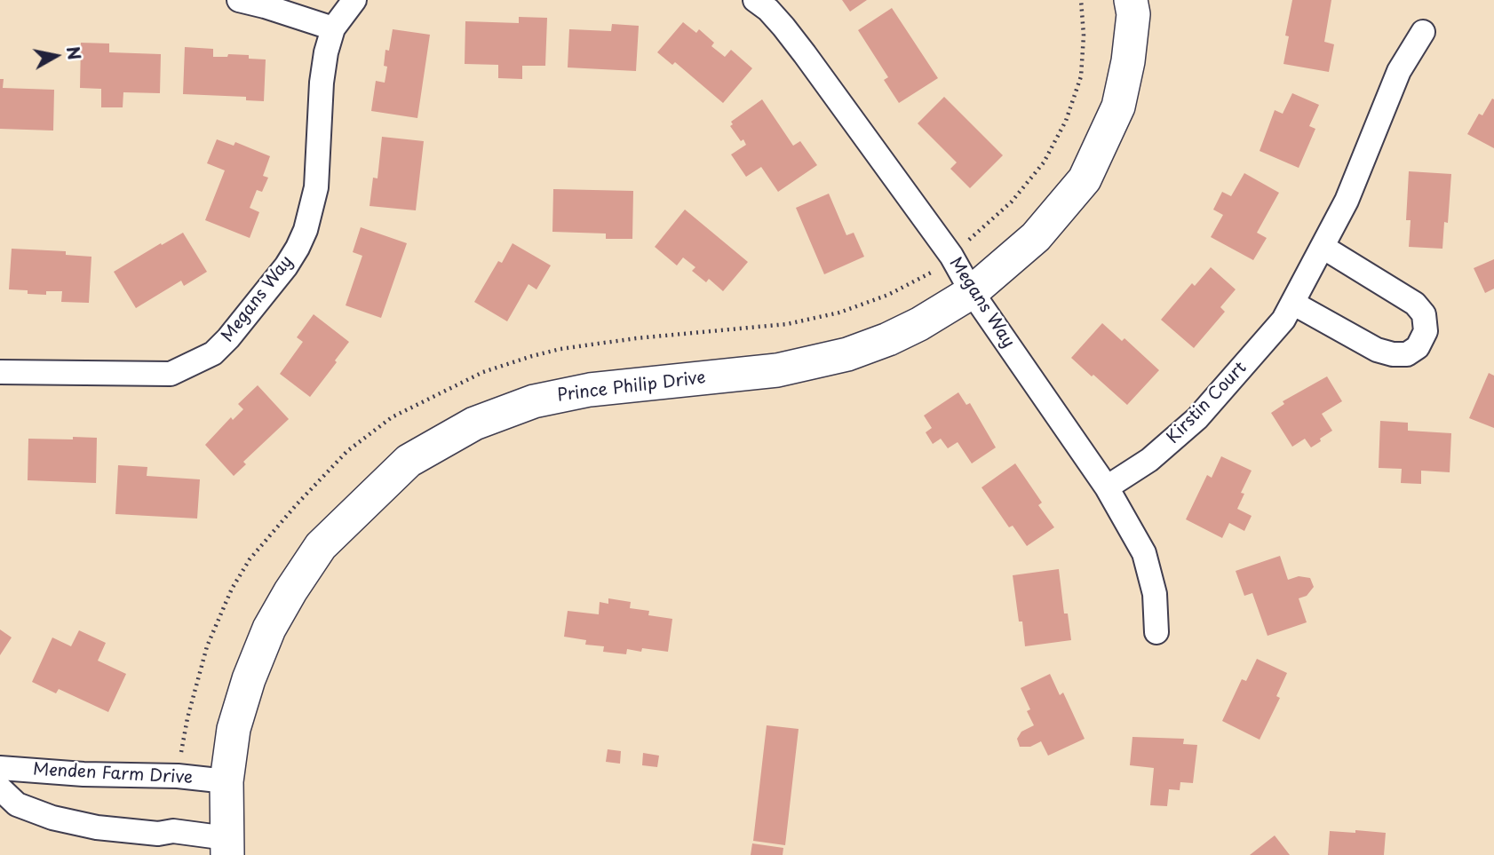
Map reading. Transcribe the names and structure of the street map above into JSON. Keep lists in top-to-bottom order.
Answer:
{
  "streets": {
    "street": [
      "Megans Way",
      "Prince Philip Drive",
      "Kirstin Court",
      "Menden Farm Drive"
    ]
  },
  "crossings": [
    ["Megans Way", "Prince Philip Drive"],
    ["Megans Way", "Kirstin Court"],
    ["Prince Philip Drive", "Menden Farm Drive"]
  ],
  "north": "right"
}
